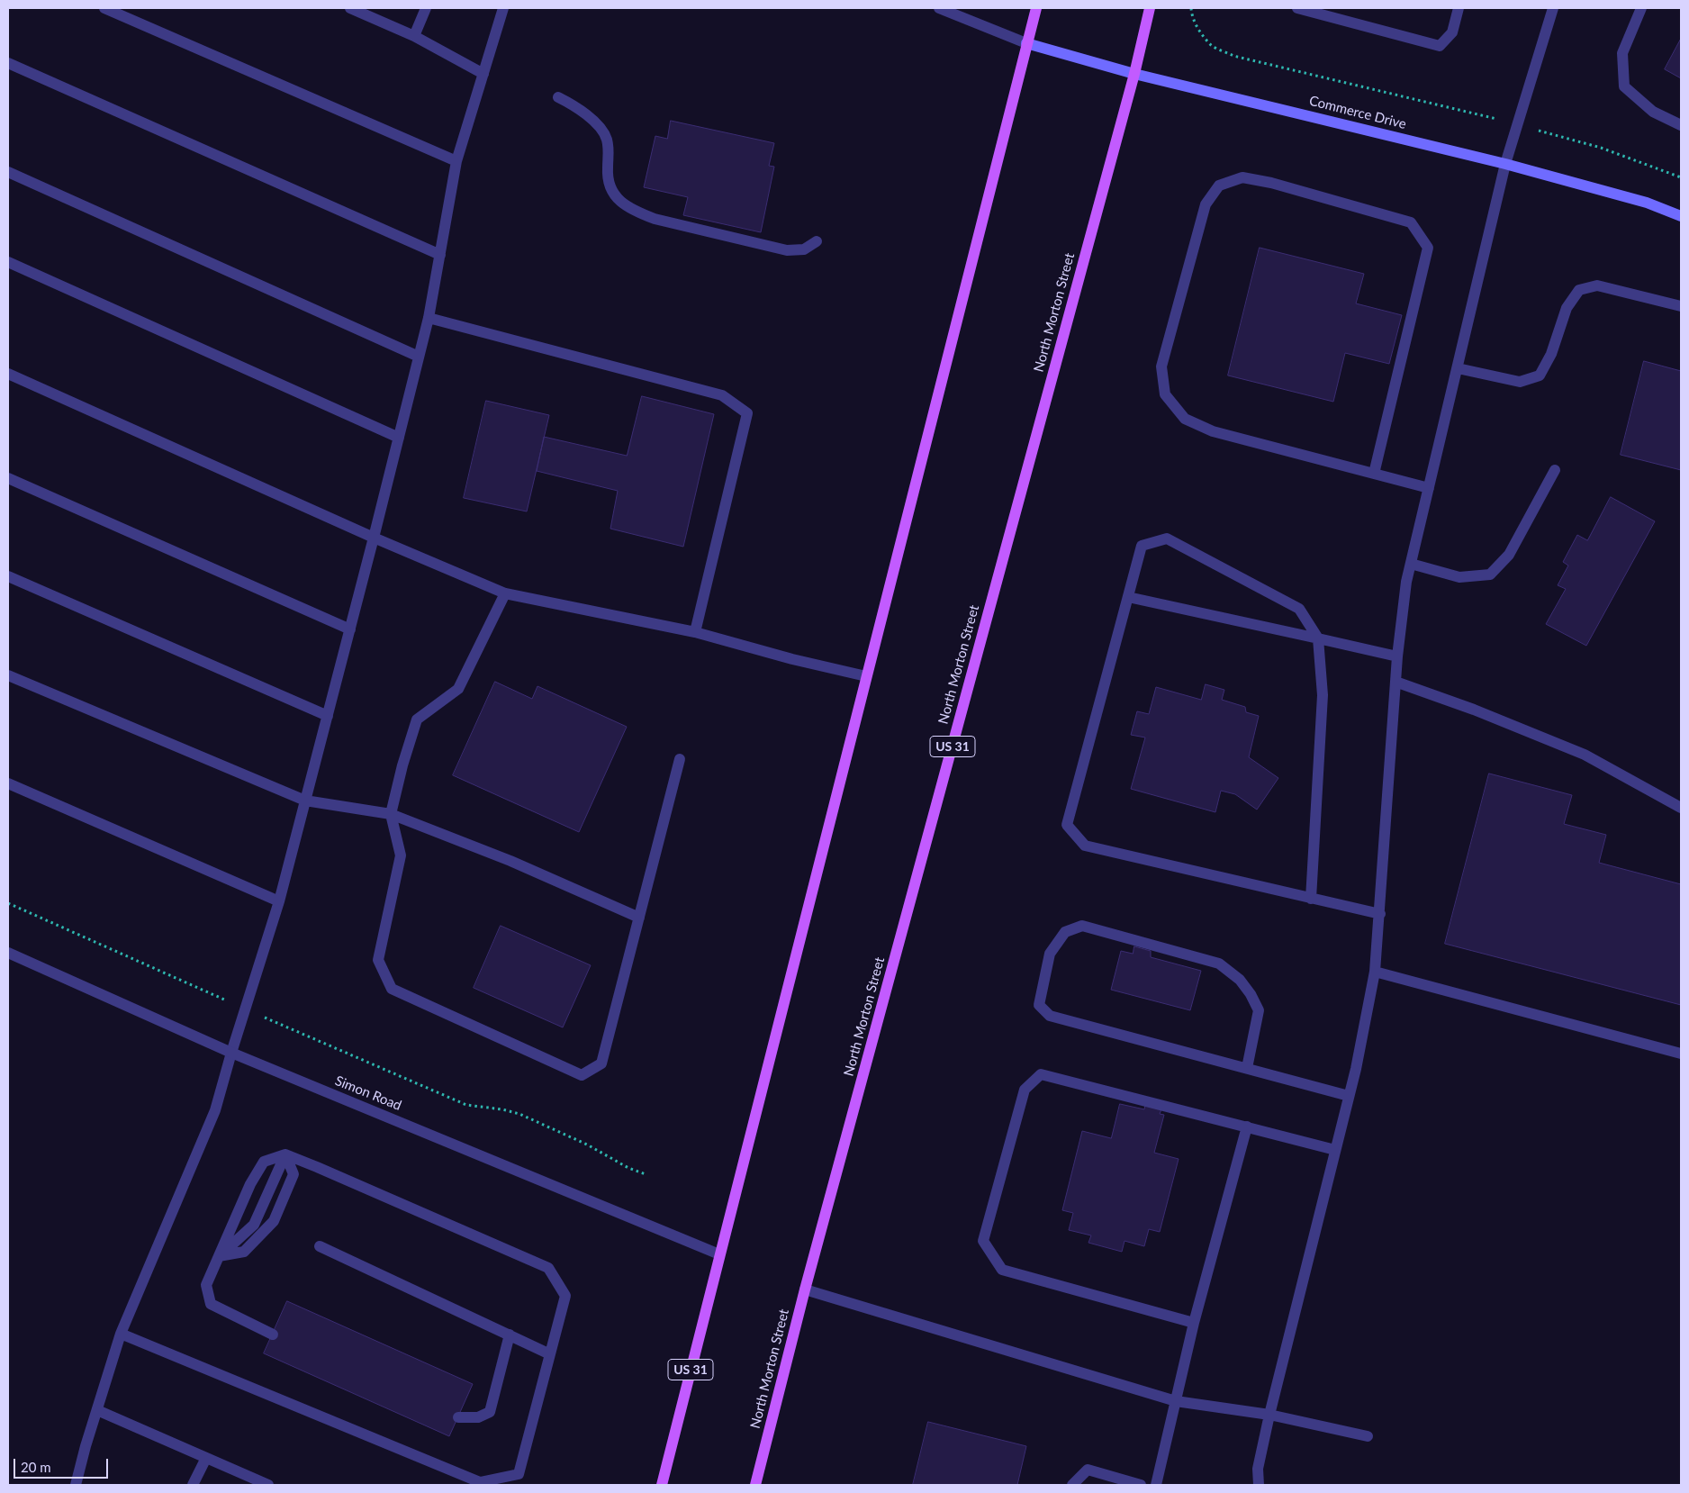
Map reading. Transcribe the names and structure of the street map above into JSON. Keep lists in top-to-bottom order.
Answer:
{
  "streets": {
    "main road": ["North Morton Street", "US 31"],
    "street": ["Commerce Drive", "Simon Road"]
  },
  "crossings": [
    ["Commerce Drive", "North Morton Street"],
    ["Commerce Drive", "US 31"],
    ["US 31", "Simon Road"]
  ],
  "scale_bar": "20 m"
}
